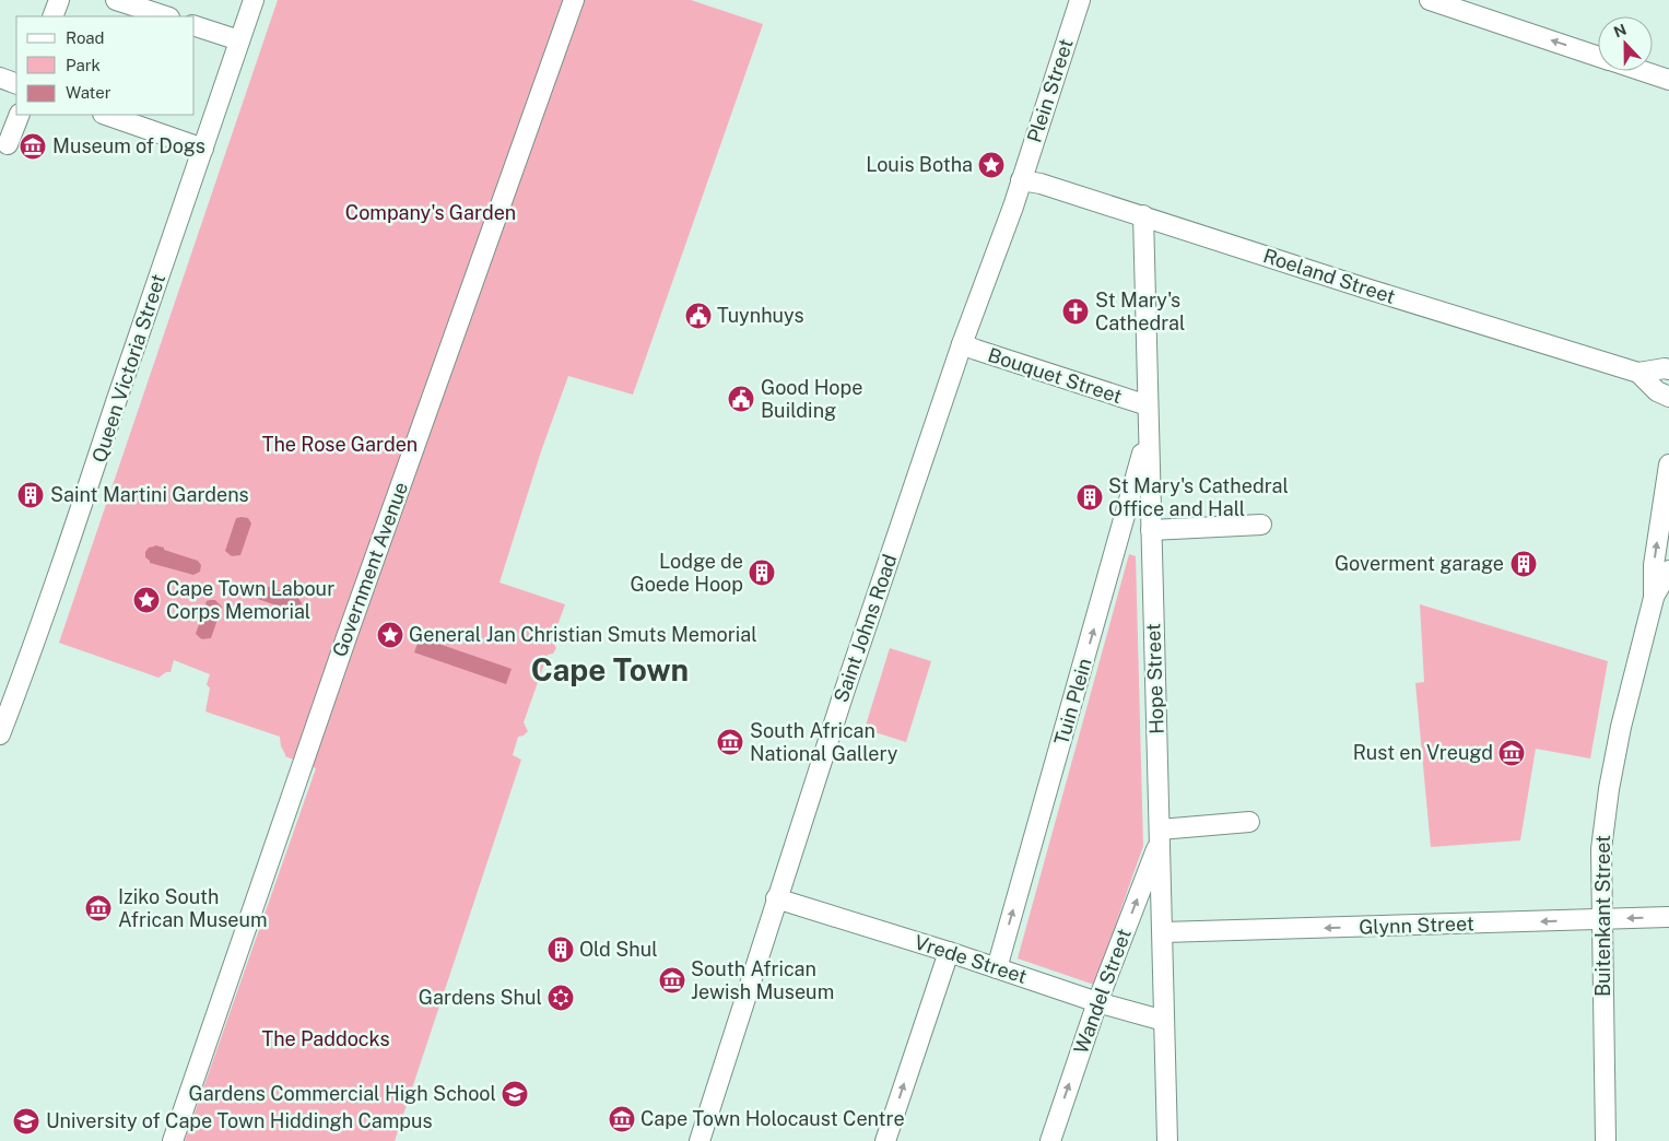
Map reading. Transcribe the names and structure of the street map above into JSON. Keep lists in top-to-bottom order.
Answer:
{
  "streets": {
    "street": [
      "Plein Street",
      "Roeland Street",
      "Queen Victoria Street",
      "Bouquet Street",
      "Government Avenue",
      "Saint Johns Road",
      "Hope Street",
      "Tuin Plein",
      "Buitenkant Street",
      "Glynn Street",
      "Vrede Street",
      "Wandel Street"
    ]
  },
  "crossings": [
    ["Plein Street", "Roeland Street"],
    ["Plein Street", "Saint Johns Road"],
    ["Roeland Street", "Saint Johns Road"],
    ["Roeland Street", "Hope Street"],
    ["Bouquet Street", "Saint Johns Road"],
    ["Bouquet Street", "Hope Street"],
    ["Saint Johns Road", "Vrede Street"],
    ["Hope Street", "Tuin Plein"],
    ["Hope Street", "Glynn Street"],
    ["Hope Street", "Vrede Street"],
    ["Hope Street", "Wandel Street"],
    ["Tuin Plein", "Vrede Street"],
    ["Buitenkant Street", "Glynn Street"],
    ["Vrede Street", "Wandel Street"]
  ],
  "one_way": ["Tuin Plein", "Glynn Street"],
  "districts": ["Cape Town"],
  "parks": ["Company's Garden", "The Rose Garden", "The Paddocks"],
  "places": {
    "museum": [
      "Museum of Dogs",
      "South African National Gallery",
      "Rust en Vreugd",
      "Iziko South African Museum",
      "South African Jewish Museum",
      "Cape Town Holocaust Centre"
    ],
    "place": ["Louis Botha", "Cape Town Labour Corps Memorial", "General Jan Christian Smuts Memorial"],
    "church": ["St Mary's Cathedral"],
    "public building": ["Tuynhuys", "Good Hope Building"],
    "building": [
      "Saint Martini Gardens",
      "St Mary's Cathedral Office and Hall",
      "Goverment garage",
      "Lodge de Goede Hoop",
      "Old Shul"
    ],
    "synagogue": ["Gardens Shul"],
    "school or university": ["Gardens Commercial High School", "University of Cape Town Hiddingh Campus"]
  },
  "legend": ["Road", "Park", "Water"],
  "north": "top"
}
